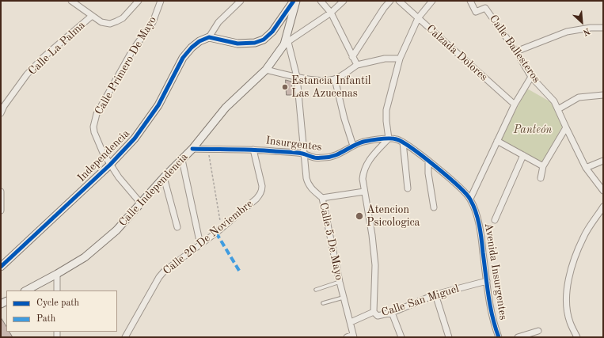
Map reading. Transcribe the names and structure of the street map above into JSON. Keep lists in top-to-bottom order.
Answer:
{
  "streets": {
    "street": [
      "Calle La Palma",
      "Calle Ballesteros",
      "Calzada Dolores",
      "Calle Primero De Mayo",
      "Insurgentes",
      "Independencia",
      "Calle Independencia",
      "Calle 20 De Noviembre",
      "Calle 5 De Mayo",
      "Avenida Insurgentes",
      "Calle San Miguel"
    ]
  },
  "crossings": [
    ["Calle Primero De Mayo", "Independencia"],
    ["Calle Primero De Mayo", "Calle Independencia"],
    ["Insurgentes", "Calle Independencia"],
    ["Insurgentes", "Calle 20 De Noviembre"],
    ["Insurgentes", "Calle 5 De Mayo"],
    ["Insurgentes", "Avenida Insurgentes"],
    ["Calle Independencia", "Calle 5 De Mayo"],
    ["Avenida Insurgentes", "Calle San Miguel"]
  ],
  "parks": ["Panteón"],
  "places": ["Estancia Infantil Las Azucenas", "Atencion Psicologica"],
  "legend": ["Cycle path", "Path"],
  "north": "bottom right"
}
